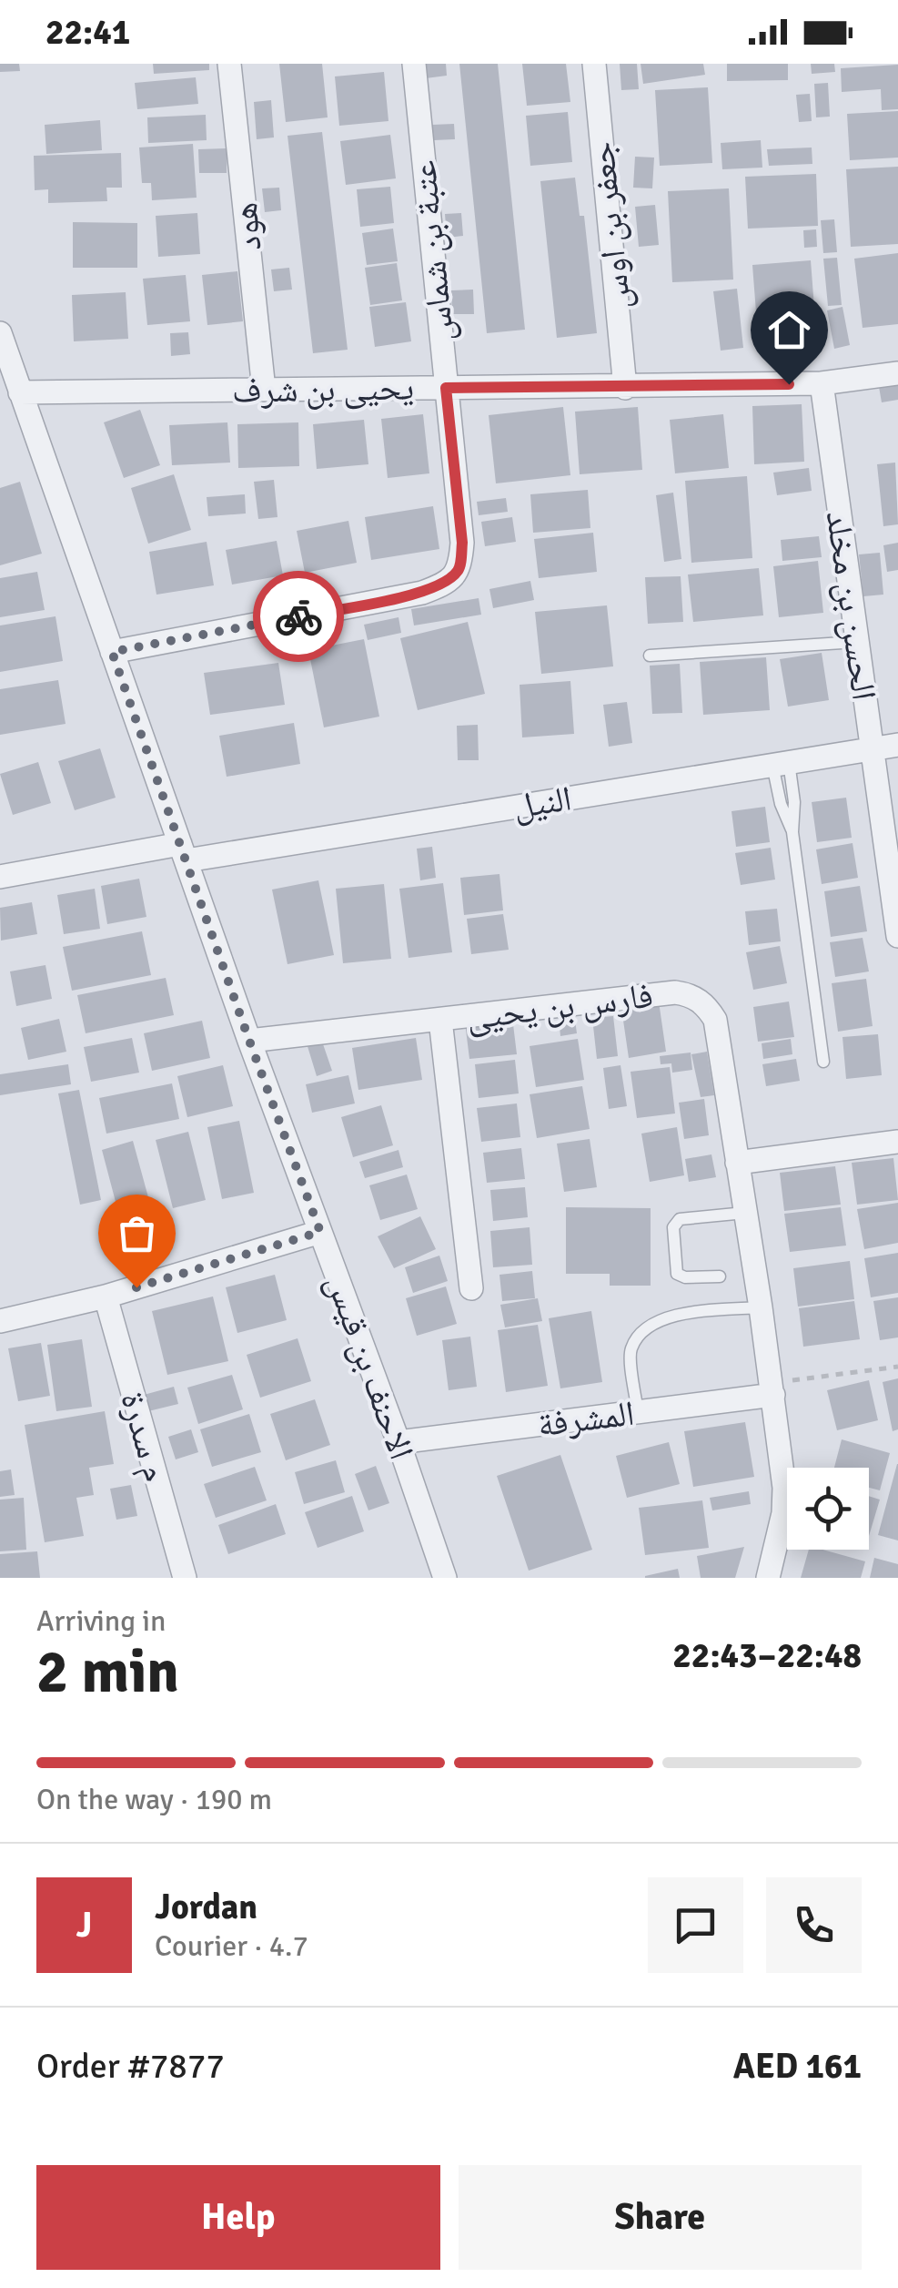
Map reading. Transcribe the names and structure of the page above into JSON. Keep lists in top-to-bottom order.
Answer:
{
  "streets": {
    "street": [
      "جعفر بن اوس",
      "هود",
      "عتبة بن شماس",
      "يحيى بن شرف",
      "الحسن بن مخلد",
      "النيل",
      "فارس بن يحيى",
      "الاحنف بن قيس",
      "المشرفة",
      "م سدرة"
    ]
  },
  "crossings": [
    ["جعفر بن اوس", "يحيى بن شرف"],
    ["هود", "يحيى بن شرف"],
    ["عتبة بن شماس", "يحيى بن شرف"],
    ["عتبة بن شماس", "الاحنف بن قيس"],
    ["يحيى بن شرف", "الحسن بن مخلد"],
    ["يحيى بن شرف", "الاحنف بن قيس"],
    ["الحسن بن مخلد", "النيل"],
    ["النيل", "الاحنف بن قيس"],
    ["فارس بن يحيى", "الاحنف بن قيس"],
    ["فارس بن يحيى", "المشرفة"],
    ["الاحنف بن قيس", "المشرفة"]
  ],
  "page": {
    "status": "22:41",
    "heading": ["2 min", "Arriving in", "22:43–22:48"],
    "panel": [
      "Jordan",
      "Courier · 4.7",
      "Order #7877",
      "AED 161"
    ],
    "bar": "On the way · 190 m",
    "round": "J",
    "buttons": ["Help", "Share"]
  }
}
